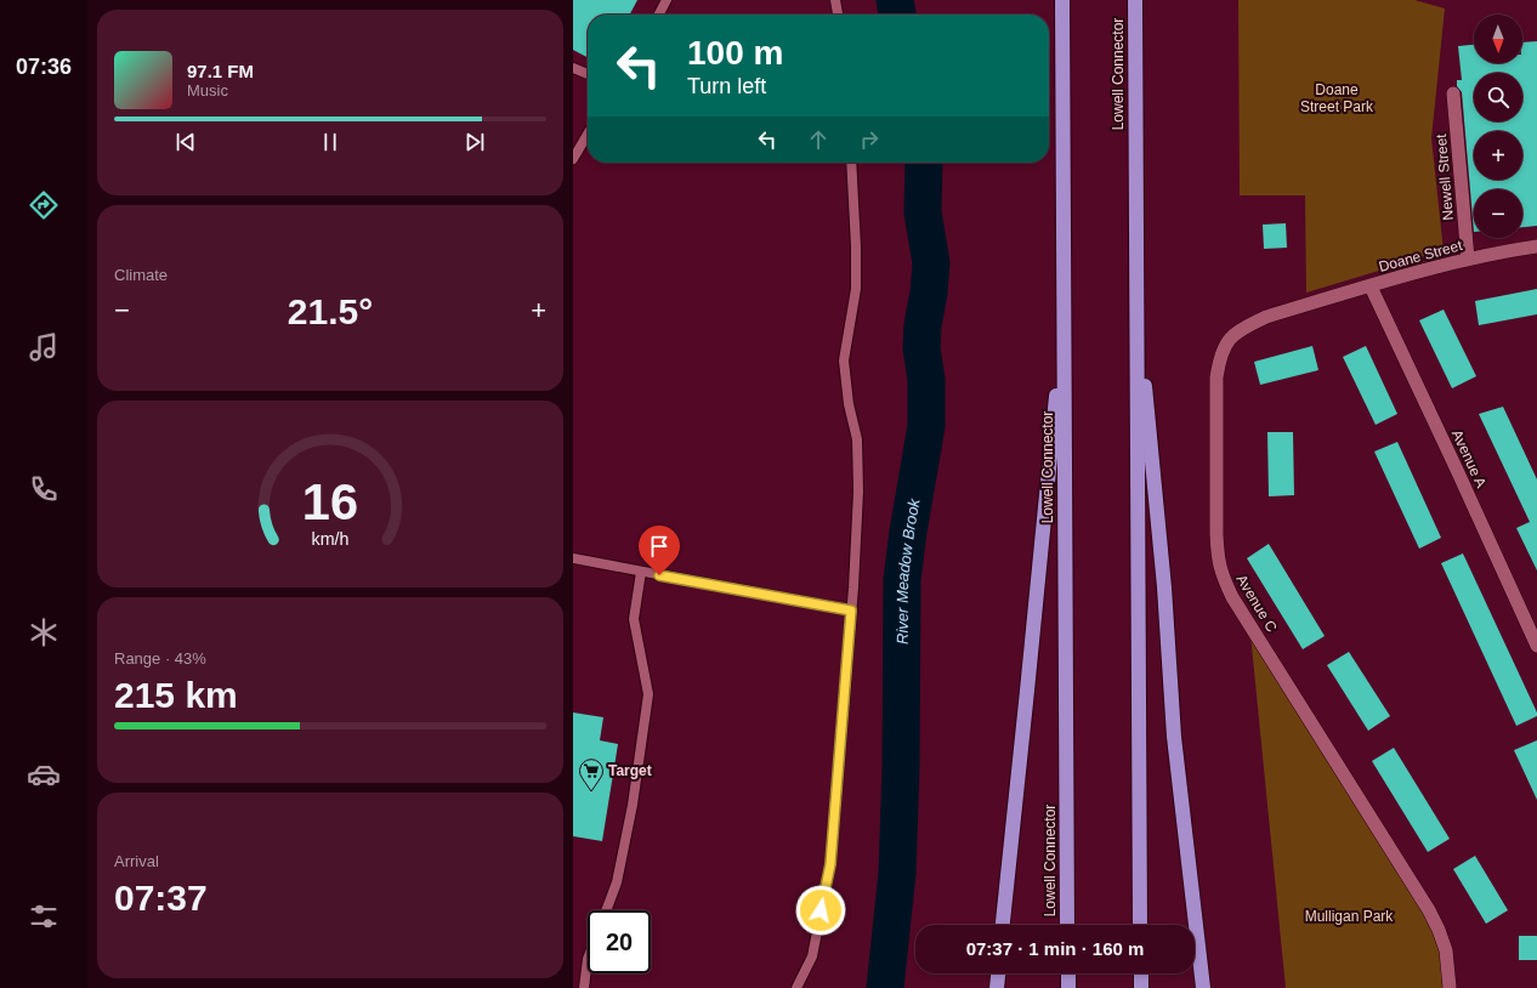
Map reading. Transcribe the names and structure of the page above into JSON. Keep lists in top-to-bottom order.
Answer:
{
  "streets": {
    "highway": ["Lowell Connector"],
    "street": [
      "Newell Street",
      "Doane Street",
      "Avenue A",
      "Avenue C"
    ]
  },
  "crossings": [
    ["Newell Street", "Doane Street"],
    ["Doane Street", "Avenue A"],
    ["Doane Street", "Avenue C"],
    ["Avenue A", "Avenue C"]
  ],
  "water": ["River Meadow Brook"],
  "parks": ["Doane Street Park", "Mulligan Park"],
  "places": {
    "supermarket": ["Target"]
  },
  "north": "bottom",
  "page": {
    "tabs": "07:36",
    "map_buttons": ["+", "−"],
    "turn": ["100 m", "Turn left"],
    "song": ["97.1 FM", "Music"],
    "tile": [
      "Climate",
      ["Range · 43%", "215 km"],
      ["Arrival", "07:37"]
    ],
    "heat": ["−", "21.5°", "+"],
    "limit": "20",
    "trip": "07:37 · 1 min · 160 m",
    "gauge": ["16", "km/h"]
  }
}
